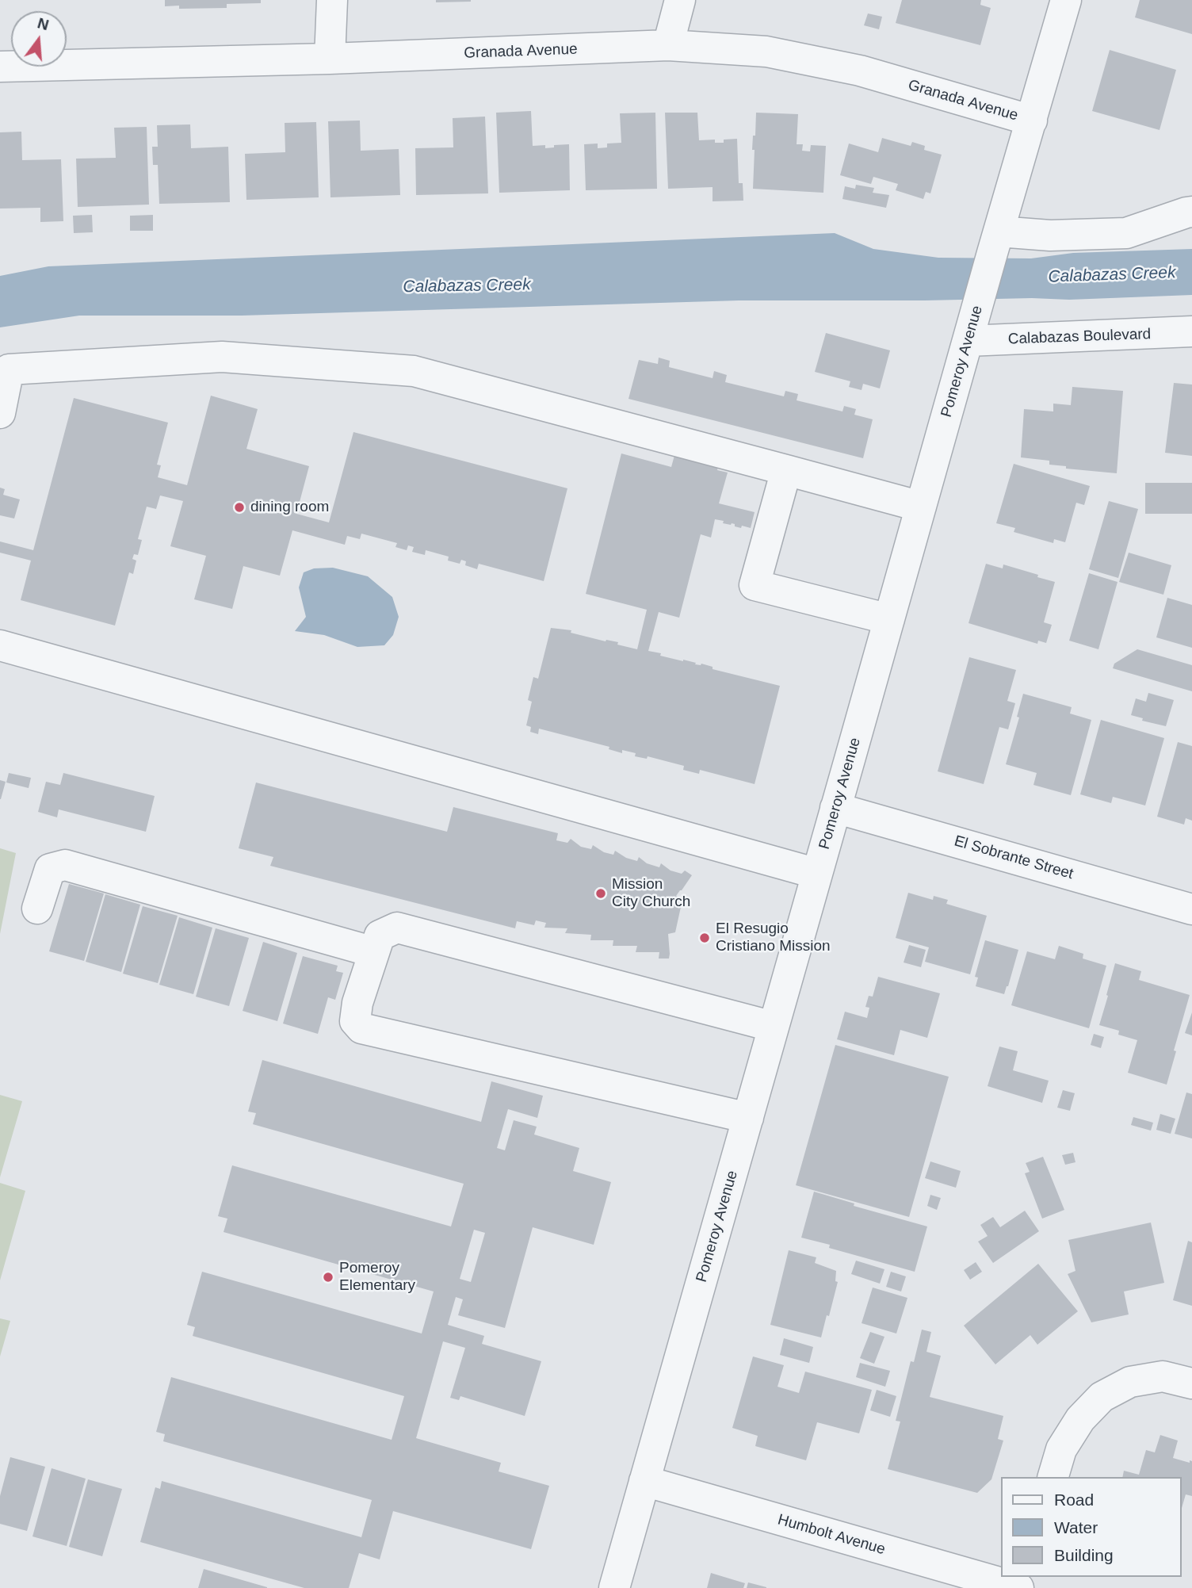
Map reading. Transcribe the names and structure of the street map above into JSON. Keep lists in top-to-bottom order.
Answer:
{
  "streets": {
    "street": [
      "Granada Avenue",
      "Calabazas Boulevard",
      "Pomeroy Avenue",
      "El Sobrante Street",
      "Humbolt Avenue"
    ]
  },
  "crossings": [
    ["Granada Avenue", "Pomeroy Avenue"],
    ["Calabazas Boulevard", "Pomeroy Avenue"],
    ["Pomeroy Avenue", "El Sobrante Street"],
    ["Pomeroy Avenue", "Humbolt Avenue"]
  ],
  "water": ["Calabazas Creek"],
  "places": [
    "dining room",
    "Mission City Church",
    "El Resugio Cristiano Mission",
    "Pomeroy Elementary"
  ],
  "legend": ["Road", "Water", "Building"],
  "north": "top"
}
